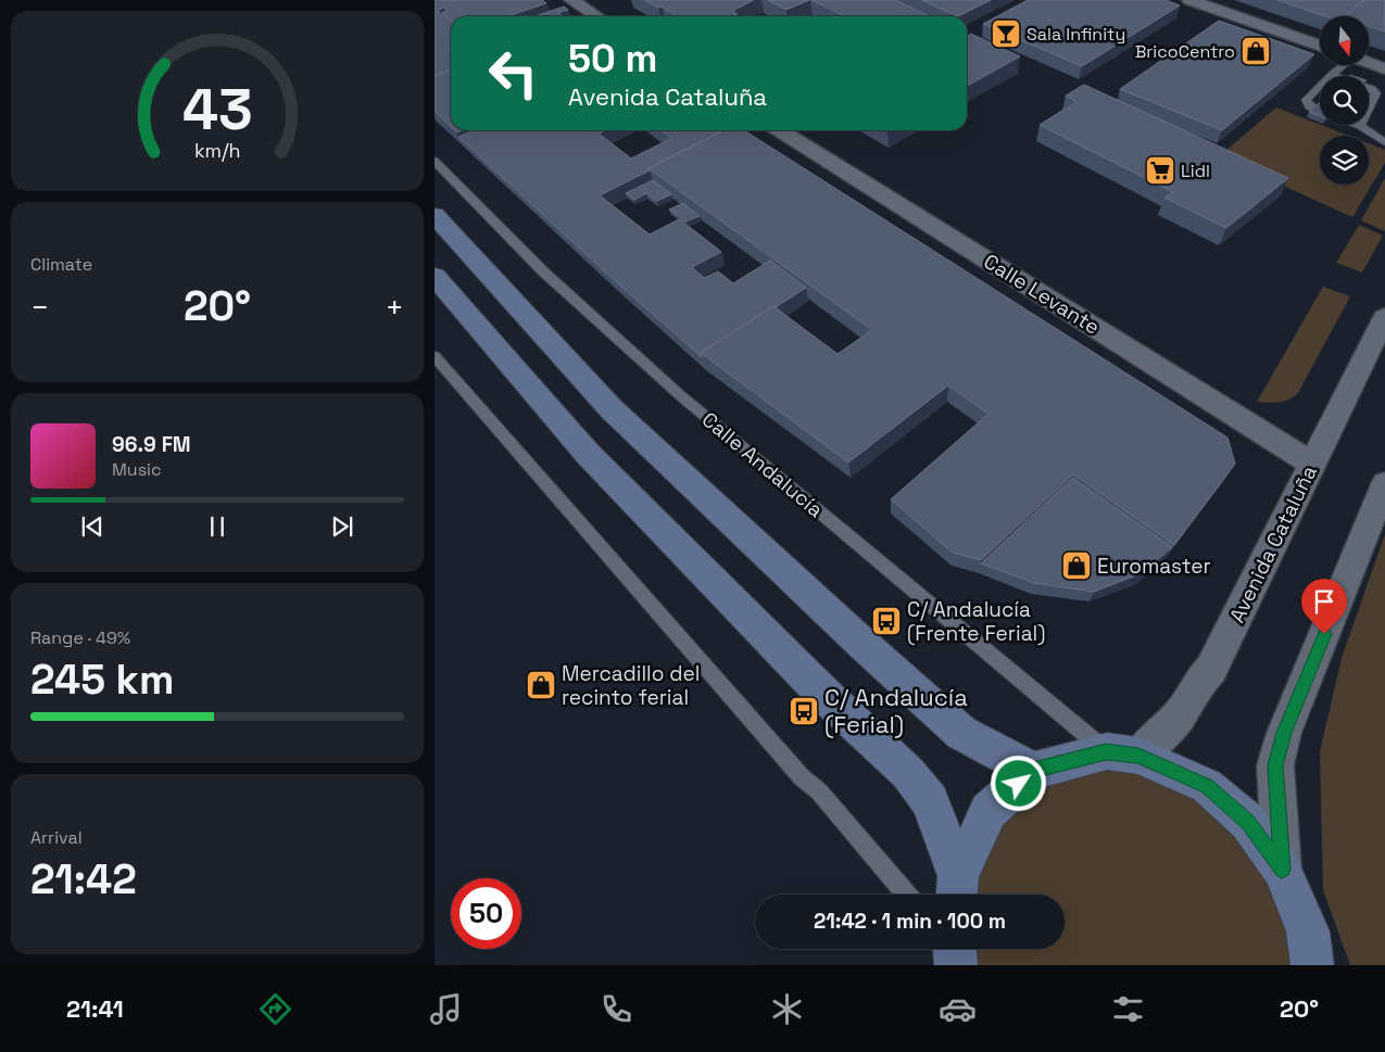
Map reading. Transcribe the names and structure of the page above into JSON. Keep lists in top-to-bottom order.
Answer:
{
  "streets": {
    "street": ["Calle Levante", "Avenida Cataluña"],
    "lane": ["Calle Andalucía"]
  },
  "crossings": [
    ["Calle Levante", "Avenida Cataluña"],
    ["Calle Andalucía", "Avenida Cataluña"]
  ],
  "places": {
    "bar": ["Sala Infinity"],
    "shop": ["BricoCentro", "Euromaster", "Mercadillo del recinto ferial"],
    "supermarket": ["Lidl"],
    "bus stop": ["C/ Andalucía (Frente Ferial)", "C/ Andalucía (Ferial)"]
  },
  "north": "bottom",
  "page": {
    "turn": ["50 m", "Avenida Cataluña"],
    "tile": [
      "Climate",
      ["Range · 49%", "245 km"],
      ["Arrival", "21:42"]
    ],
    "heat": ["−", "20°", "+"],
    "song": ["96.9 FM", "Music"],
    "limit": "50",
    "trip": "21:42 · 1 min · 100 m",
    "tabs": ["21:41", "20°"],
    "gauge": ["43", "km/h"]
  }
}
